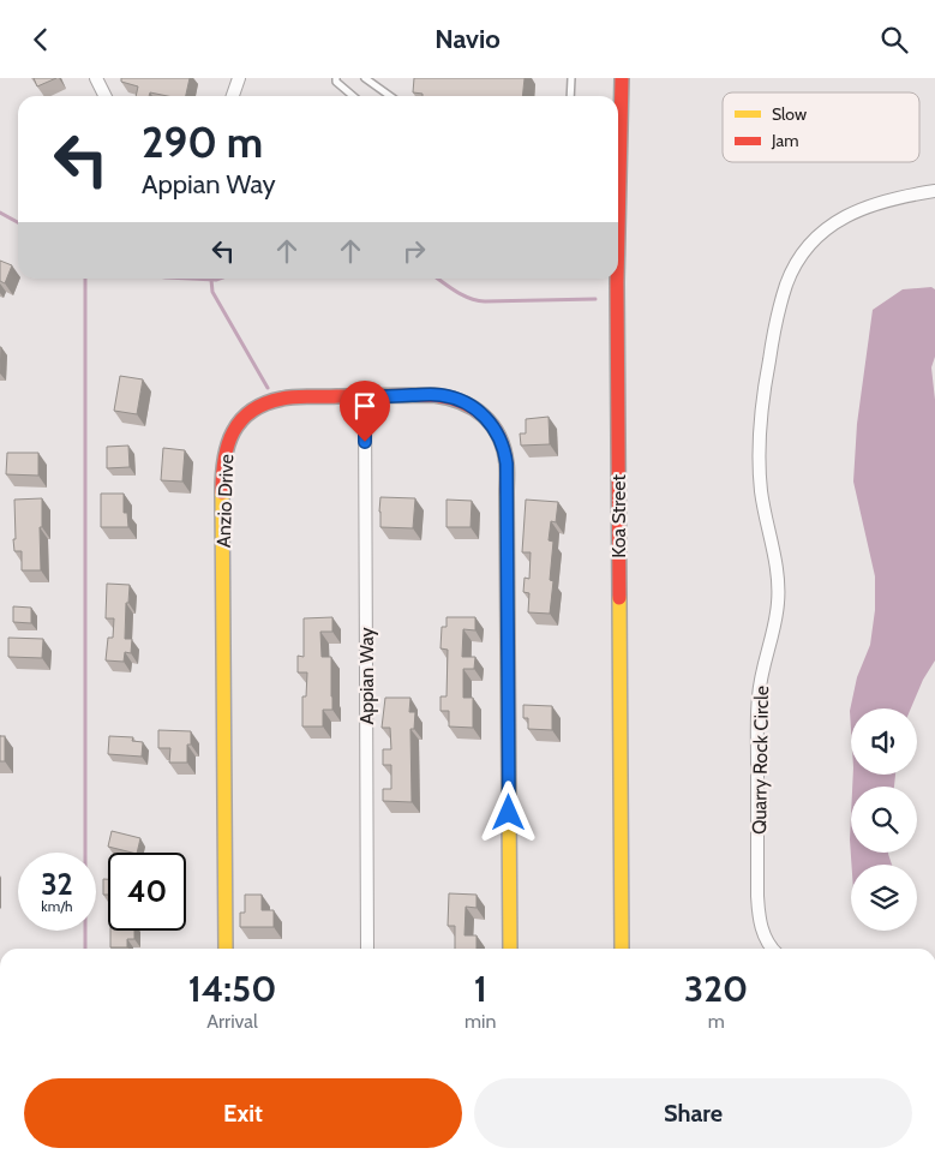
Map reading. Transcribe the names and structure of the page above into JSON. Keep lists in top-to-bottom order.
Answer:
{
  "streets": {
    "street": [
      "Anzio Drive",
      "Koa Street",
      "Appian Way",
      "Quarry Rock Circle"
    ]
  },
  "crossings": [
    ["Anzio Drive", "Appian Way"]
  ],
  "legend": ["Slow", "Jam"],
  "page": {
    "header": "Navio",
    "turn": ["290 m", "Appian Way"],
    "speed": "32 km/h",
    "limit": "40",
    "eta": [
      "14:50",
      "Arrival",
      "1",
      "min",
      "320",
      "m"
    ],
    "buttons": ["Exit", "Share"]
  }
}
